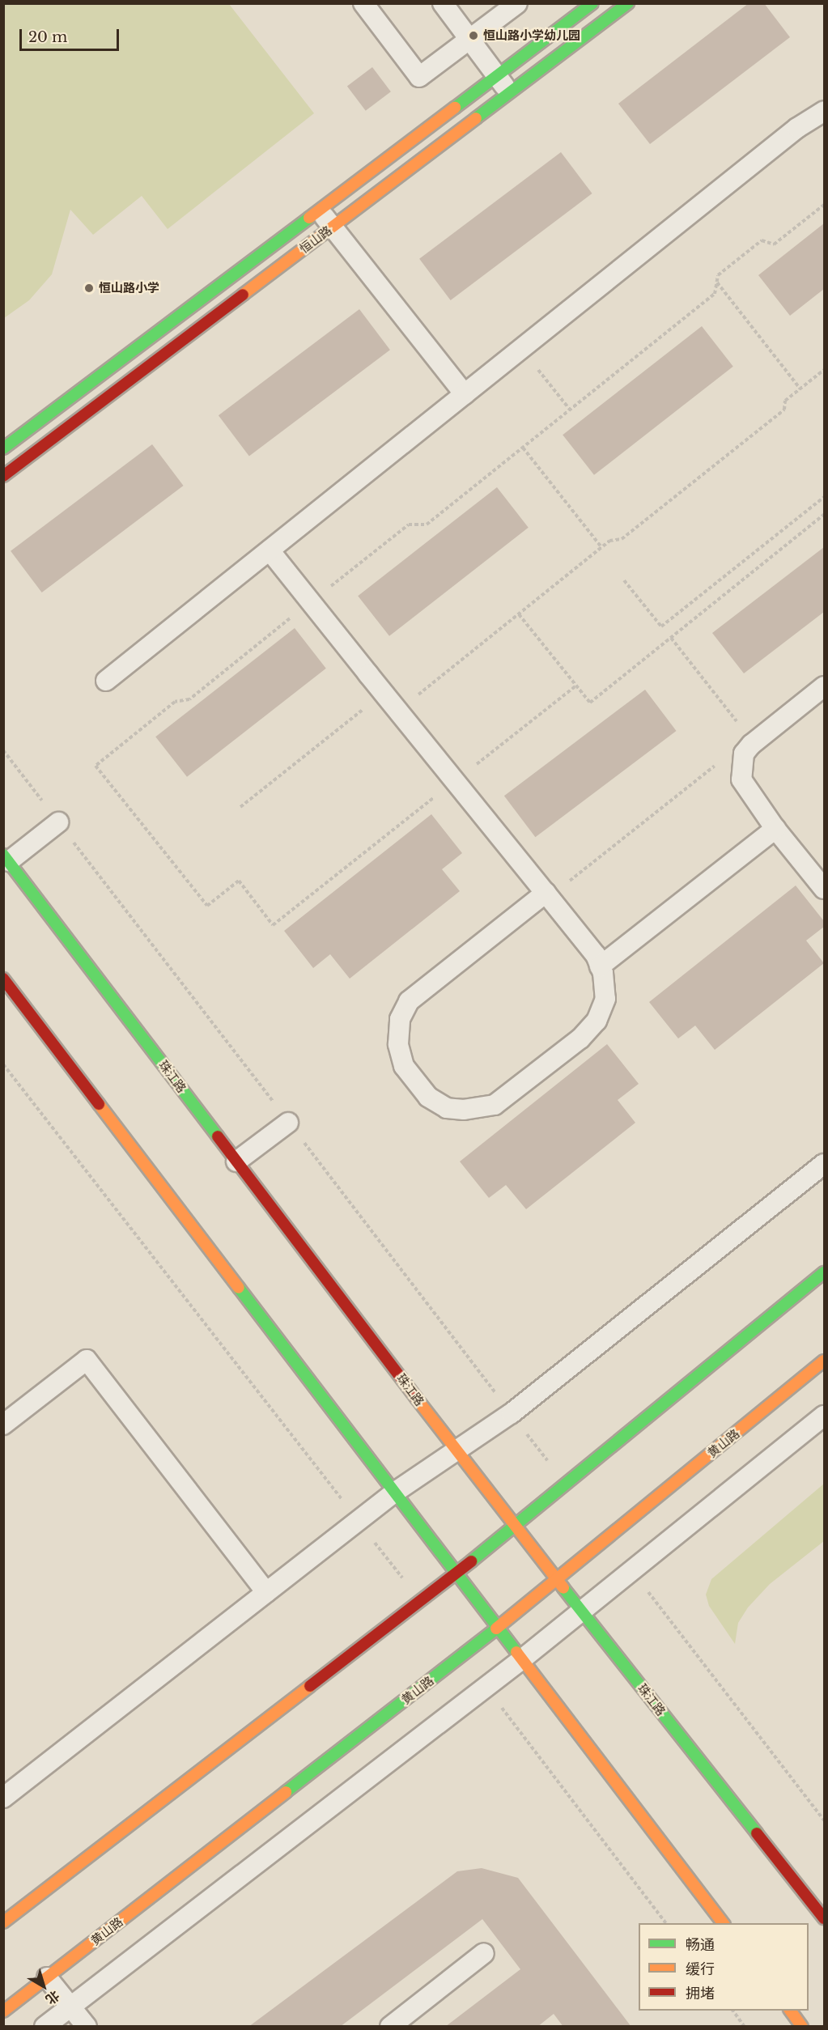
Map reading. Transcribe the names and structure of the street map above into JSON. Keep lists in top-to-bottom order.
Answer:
{
  "streets": {
    "street": ["恒山路", "珠江路", "黄山路"]
  },
  "crossings": [
    ["珠江路", "黄山路"]
  ],
  "places": ["恒山路小学幼儿园", "恒山路小学"],
  "legend": ["畅通", "缓行", "拥堵"],
  "scale_bar": "20 m",
  "north": "bottom right"
}
